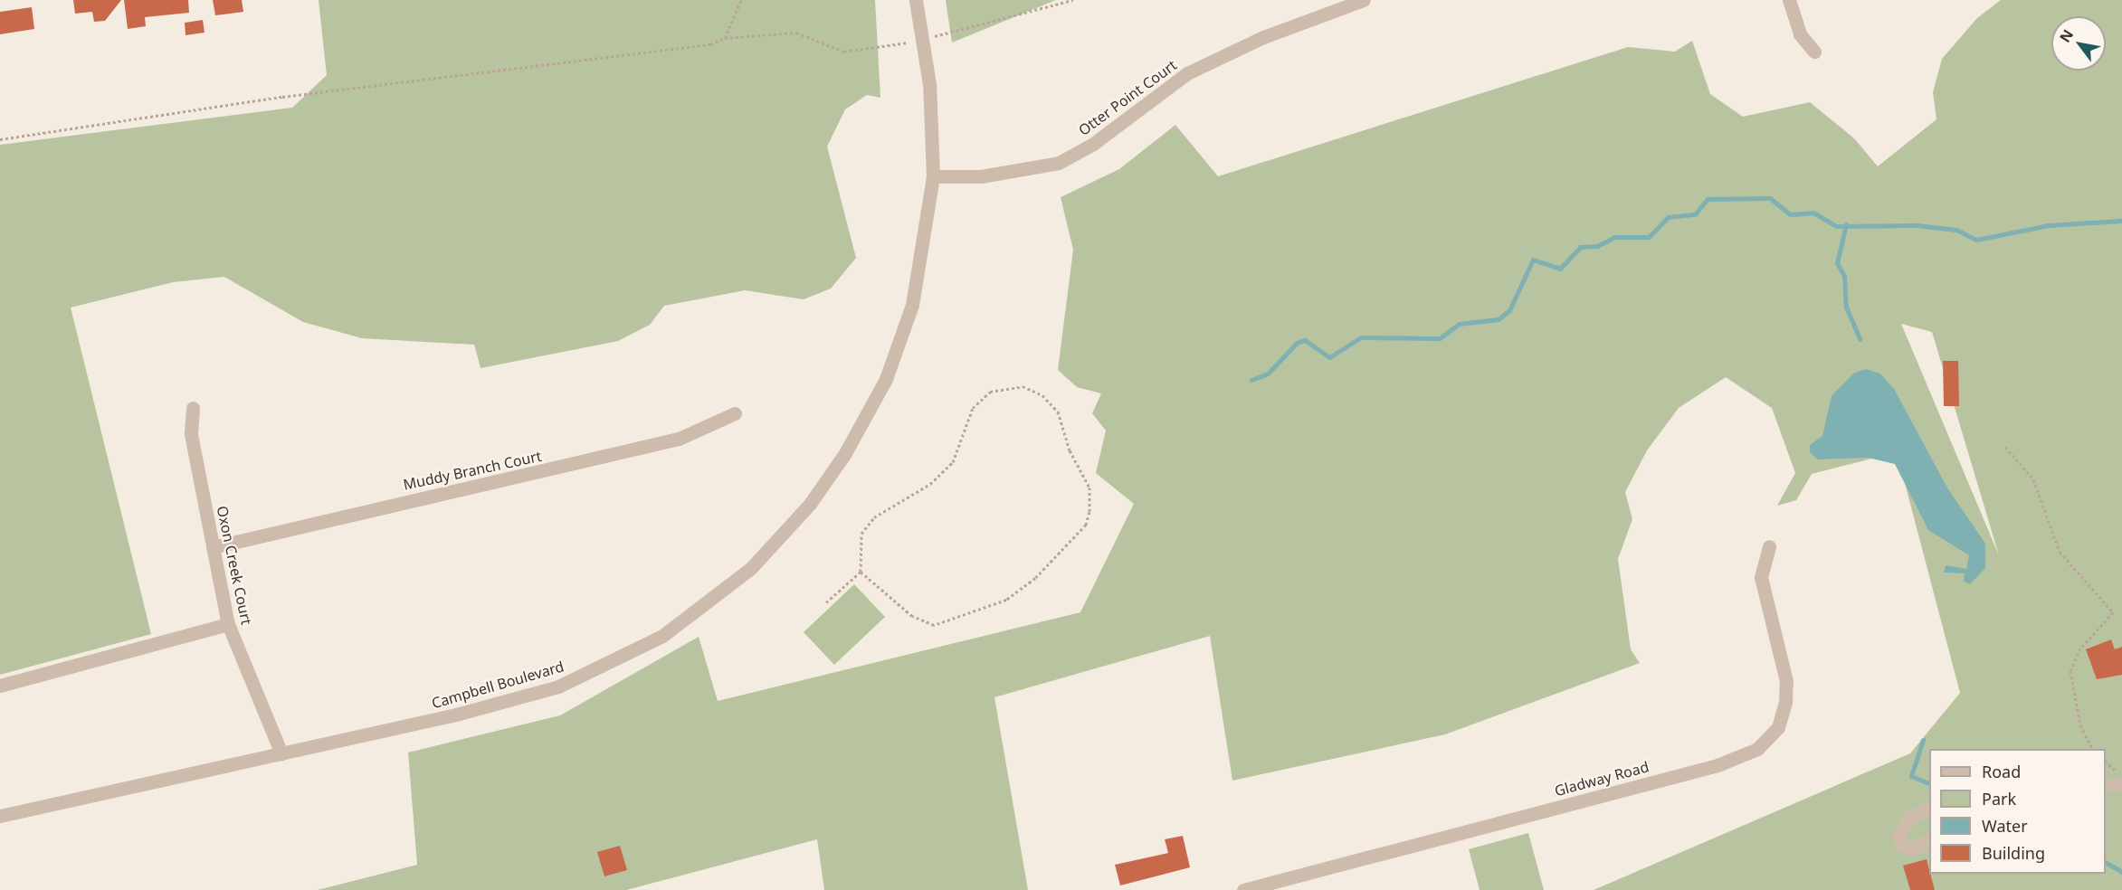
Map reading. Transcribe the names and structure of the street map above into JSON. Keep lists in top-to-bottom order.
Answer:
{
  "streets": {
    "street": [
      "Otter Point Court",
      "Muddy Branch Court",
      "Oxon Creek Court",
      "Campbell Boulevard",
      "Gladway Road"
    ]
  },
  "crossings": [
    ["Otter Point Court", "Campbell Boulevard"],
    ["Muddy Branch Court", "Oxon Creek Court"],
    ["Oxon Creek Court", "Campbell Boulevard"]
  ],
  "legend": [
    "Road",
    "Park",
    "Water",
    "Building"
  ],
  "north": "top left"
}
